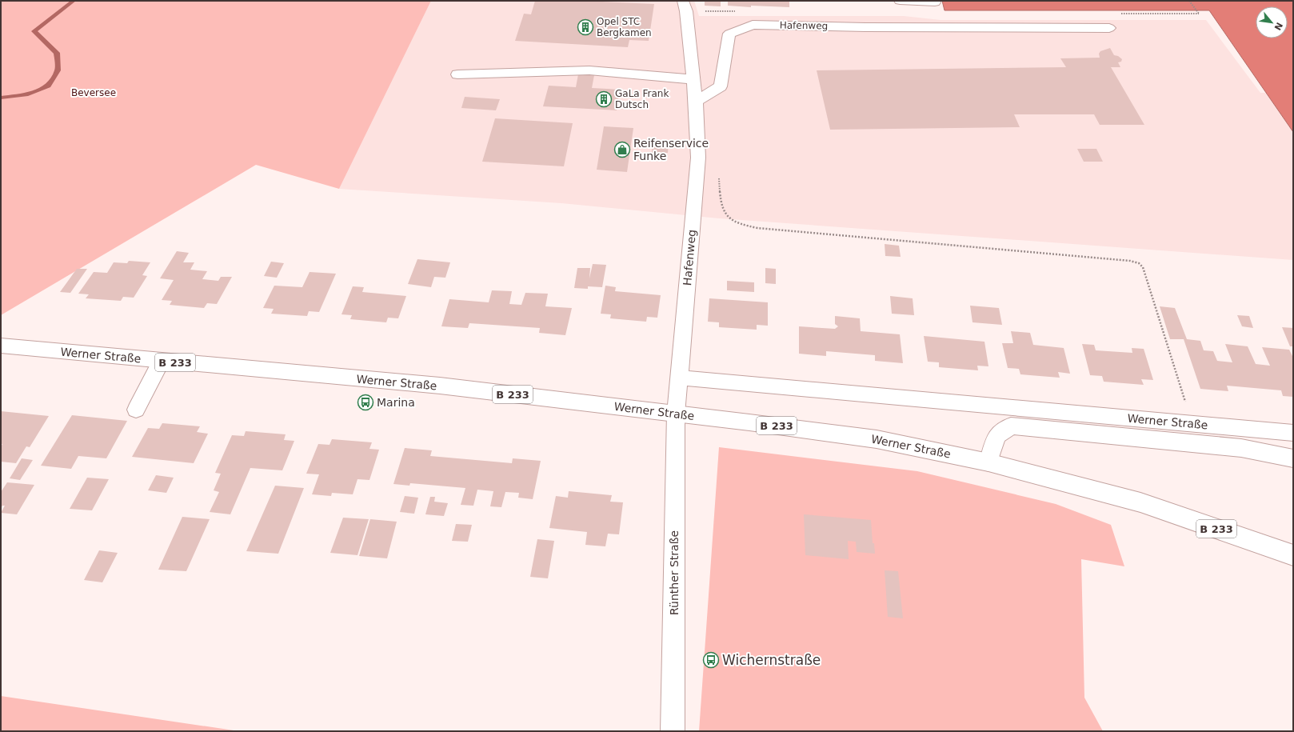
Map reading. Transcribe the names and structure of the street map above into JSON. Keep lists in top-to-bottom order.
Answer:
{
  "streets": {
    "main road": [
      "Hafenweg",
      "Werner Straße",
      "B 233",
      "Rünther Straße"
    ]
  },
  "crossings": [
    ["Hafenweg", "Werner Straße"],
    ["Hafenweg", "Rünther Straße"],
    ["Werner Straße", "Rünther Straße"]
  ],
  "parks": ["Beversee"],
  "places": {
    "building": ["Opel STC Bergkamen", "GaLa Frank Dutsch"],
    "shop": ["Reifenservice Funke"],
    "bus stop": ["Marina", "Wichernstraße"]
  },
  "north": "bottom right"
}
